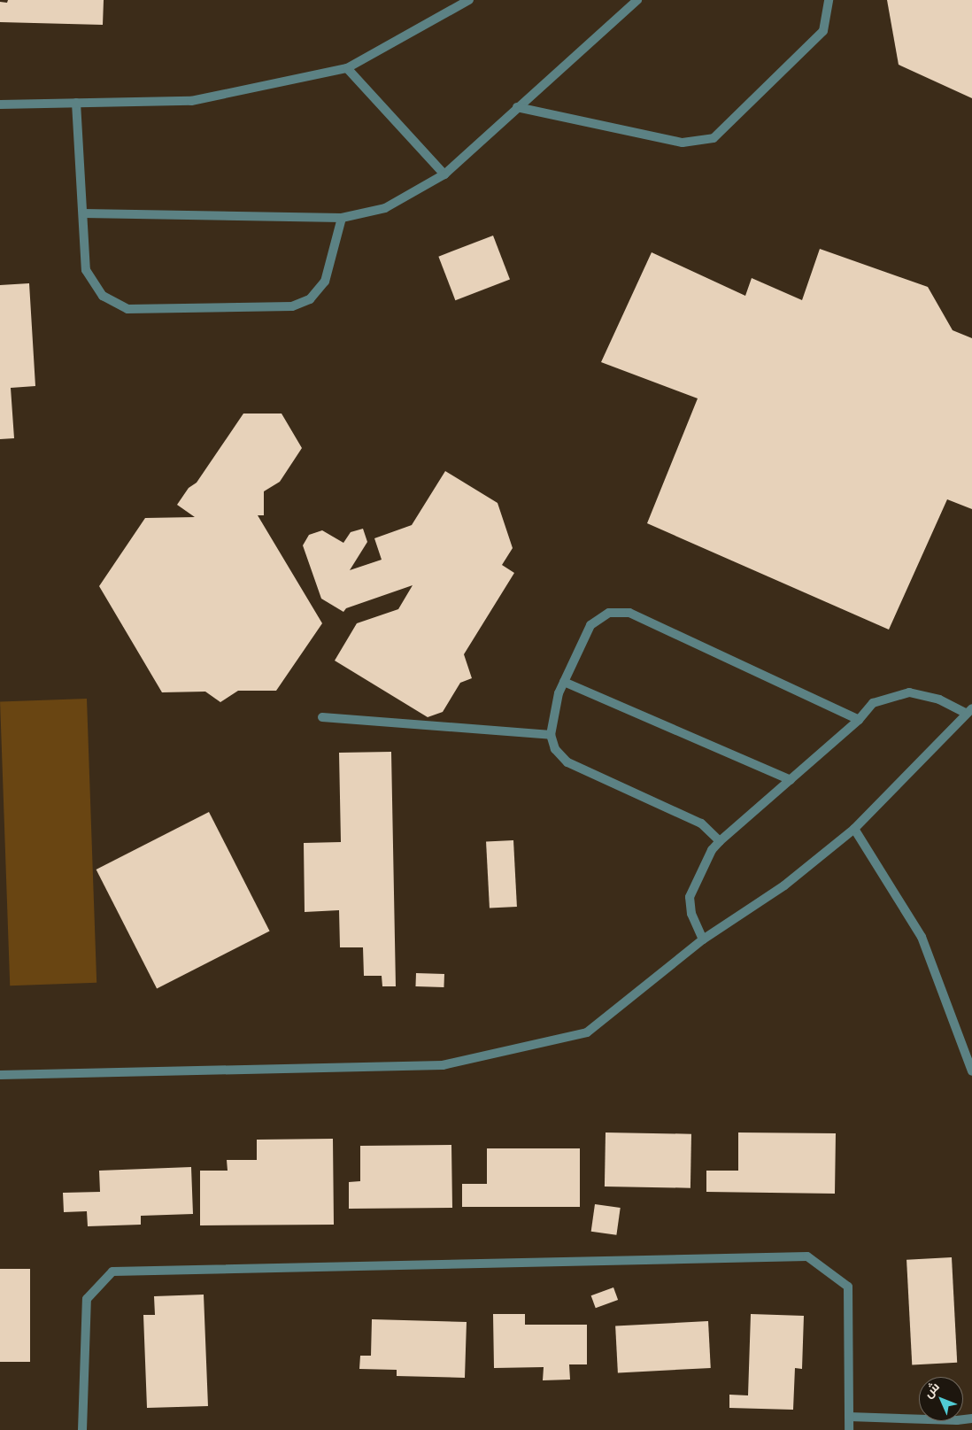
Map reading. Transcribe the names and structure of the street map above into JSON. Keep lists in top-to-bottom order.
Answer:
{
  "north": "top left"
}
